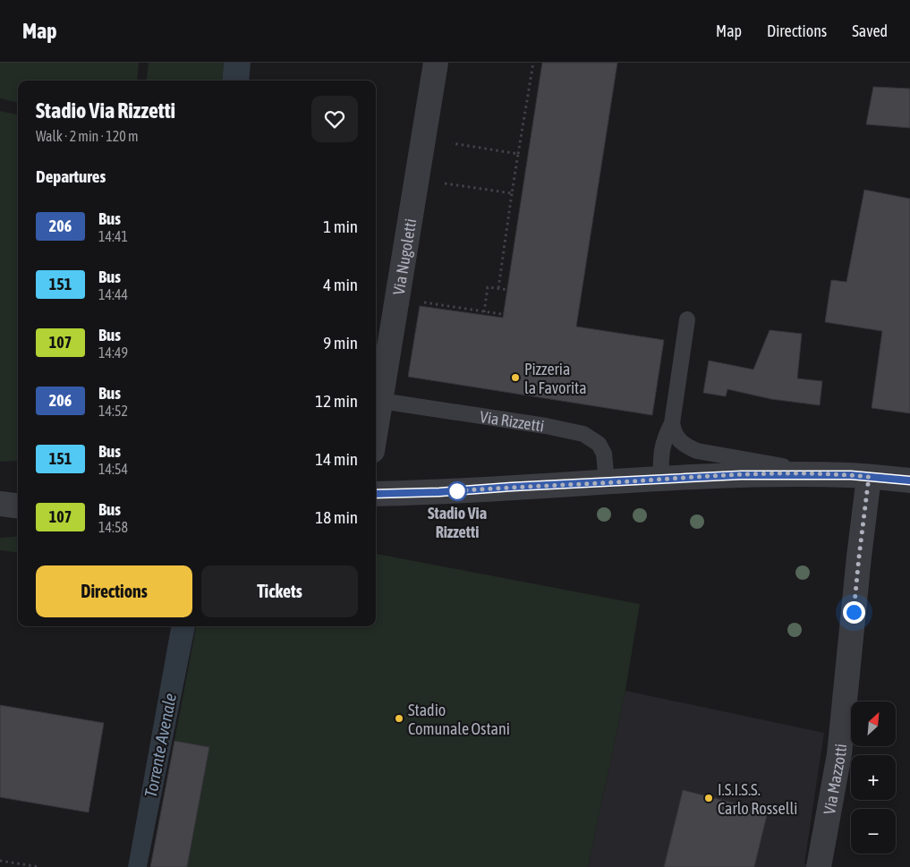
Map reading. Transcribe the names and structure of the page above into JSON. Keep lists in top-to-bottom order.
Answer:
{
  "streets": {
    "street": ["Via Nugoletti", "Via Mazzotti"],
    "lane": ["Via Rizzetti"]
  },
  "crossings": [
    ["Via Nugoletti", "Via Rizzetti"]
  ],
  "water": ["Torrente Avenale"],
  "places": [
    "Pizzeria la Favorita",
    "Stadio Via Rizzetti",
    "Stadio Comunale Ostani",
    "I.S.I.S.S. Carlo Rosselli"
  ],
  "lines": ["bus line 206"],
  "north": "top right",
  "page": {
    "header": "Map",
    "nav": ["Map", "Directions", "Saved"],
    "heading": [
      ["Stadio Via Rizzetti", "Walk · 2 min · 120 m"],
      "Departures"
    ],
    "list": [
      {
        "mark": "206",
        "name": "Bus",
        "note": "14:41",
        "value": "1 min"
      },
      {
        "mark": "151",
        "name": "Bus",
        "note": "14:44",
        "value": "4 min"
      },
      {
        "mark": "107",
        "name": "Bus",
        "note": "14:49",
        "value": "9 min"
      },
      {
        "mark": "206",
        "name": "Bus",
        "note": "14:52",
        "value": "12 min"
      },
      {
        "mark": "151",
        "name": "Bus",
        "note": "14:54",
        "value": "14 min"
      },
      {
        "mark": "107",
        "name": "Bus",
        "note": "14:58",
        "value": "18 min"
      }
    ],
    "buttons": ["Directions", "Tickets"],
    "map_buttons": ["+", "−"]
  }
}
